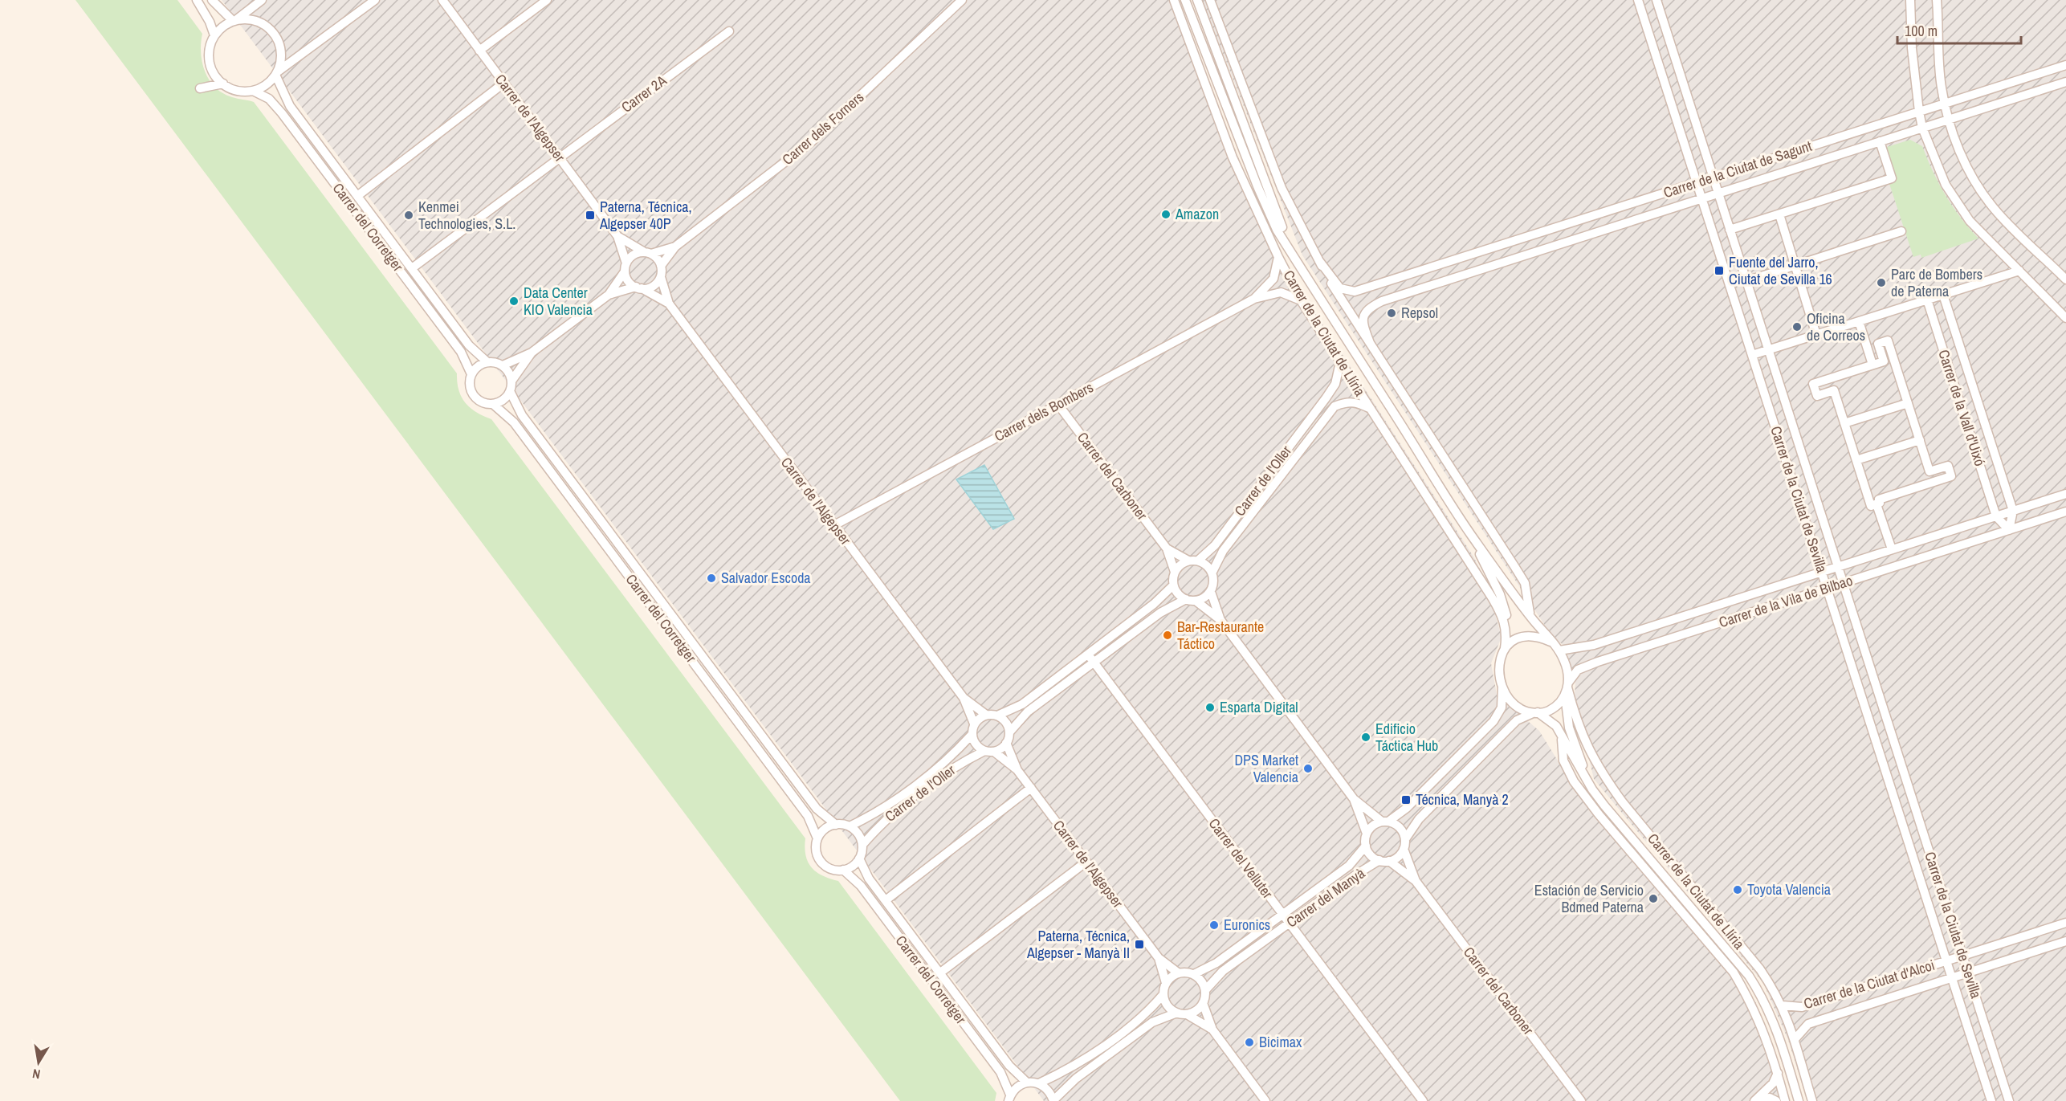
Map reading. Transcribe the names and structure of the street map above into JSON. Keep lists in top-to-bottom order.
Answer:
{
  "streets": {
    "street": [
      "Carrer 2A",
      "Carrer de l'Algepser",
      "Carrer dels Forners",
      "Carrer de la Ciutat de Sagunt",
      "Carrer del Corretger",
      "Carrer de la Ciutat de Llíria",
      "Carrer de la Vall d'Uixó",
      "Carrer dels Bombers",
      "Carrer del Carboner",
      "Carrer de l'Oller",
      "Carrer de la Ciutat de Sevilla",
      "Carrer de la Vila de Bilbao",
      "Carrer del Velluter",
      "Carrer del Manyà",
      "Carrer de la Ciutat d'Alcoi"
    ]
  },
  "crossings": [
    ["Carrer 2A", "Carrer de l'Algepser"],
    ["Carrer 2A", "Carrer del Corretger"],
    ["Carrer de l'Algepser", "Carrer dels Bombers"],
    ["Carrer de la Ciutat de Sagunt", "Carrer de la Ciutat de Sevilla"],
    ["Carrer del Corretger", "Carrer de l'Oller"],
    ["Carrer de la Ciutat de Llíria", "Carrer dels Bombers"],
    ["Carrer de la Ciutat de Llíria", "Carrer de l'Oller"],
    ["Carrer de la Ciutat de Llíria", "Carrer de la Vila de Bilbao"],
    ["Carrer de la Ciutat de Llíria", "Carrer de la Ciutat d'Alcoi"],
    ["Carrer de la Vall d'Uixó", "Carrer de la Vila de Bilbao"],
    ["Carrer dels Bombers", "Carrer del Carboner"],
    ["Carrer del Carboner", "Carrer de l'Oller"],
    ["Carrer del Carboner", "Carrer del Manyà"],
    ["Carrer de la Ciutat de Sevilla", "Carrer de la Vila de Bilbao"],
    ["Carrer de la Ciutat de Sevilla", "Carrer de la Ciutat d'Alcoi"],
    ["Carrer del Velluter", "Carrer del Manyà"]
  ],
  "places": {
    "other": [
      "Amazon",
      "Kenmei Technologies, S.L.",
      "Parc de Bombers de Paterna",
      "Data Center KIO Valencia",
      "Repsol",
      "Oficina de Correos",
      "Salvador Escoda",
      "Bar-Restaurante Táctico",
      "Esparta Digital",
      "Edificio Táctica Hub",
      "DPS Market Valencia",
      "Toyota Valencia",
      "Estación de Servicio Bdmed Paterna",
      "Euronics",
      "Bicimax"
    ],
    "transit": [
      "Paterna, Técnica, Algepser 40P",
      "Fuente del Jarro, Ciutat de Sevilla 16",
      "Técnica, Manyà 2",
      "Paterna, Técnica, Algepser - Manyà II"
    ]
  },
  "scale_bar": "100 m",
  "north": "bottom"
}
